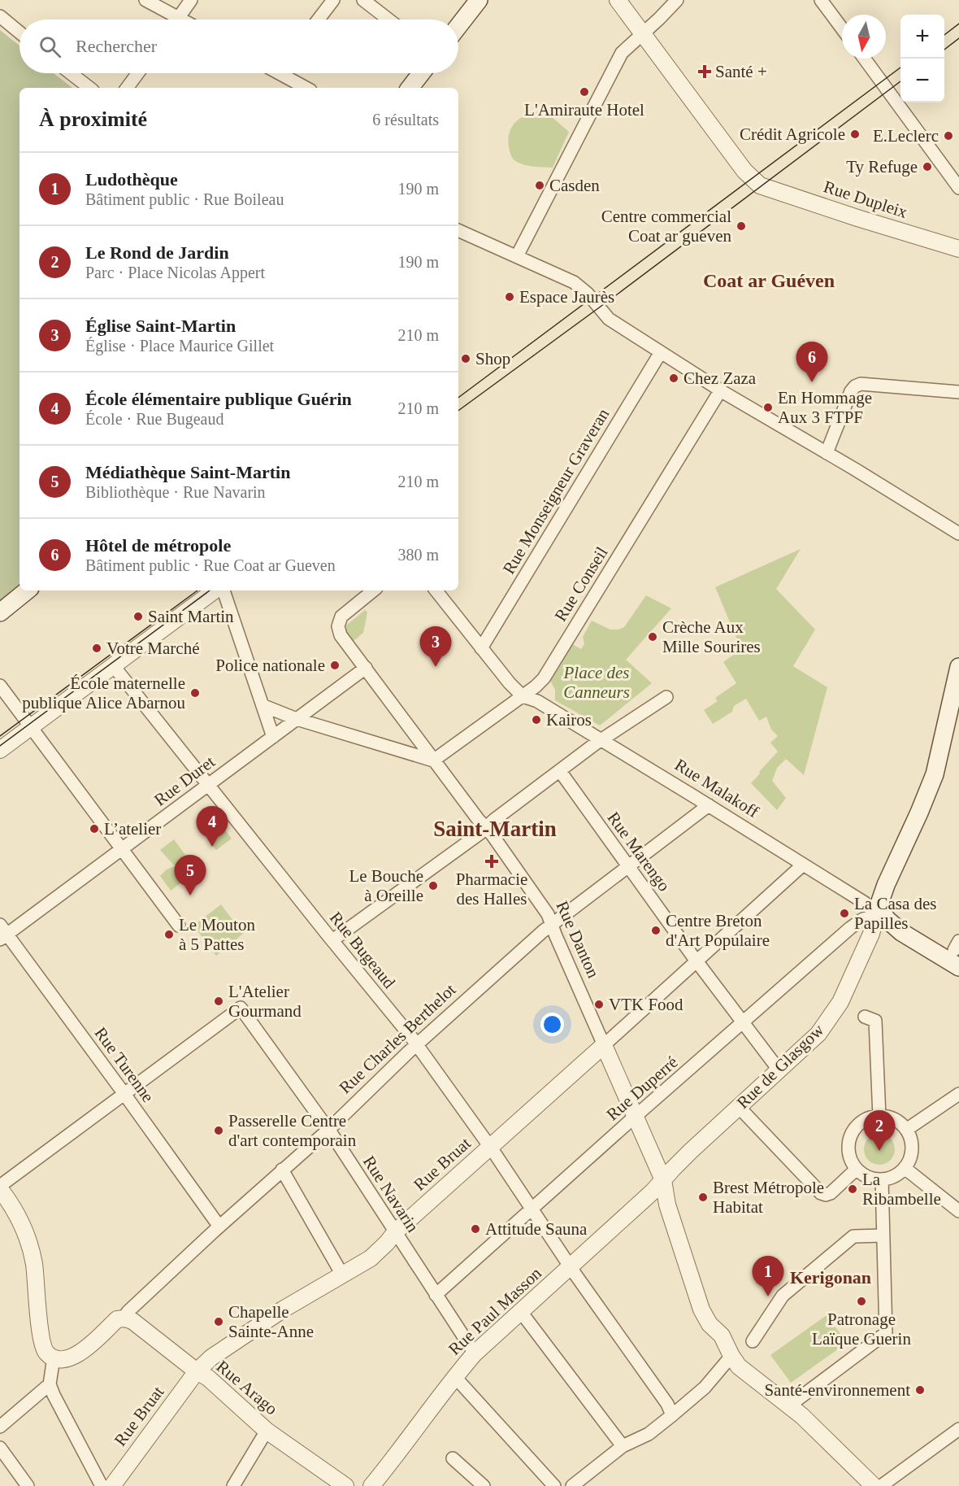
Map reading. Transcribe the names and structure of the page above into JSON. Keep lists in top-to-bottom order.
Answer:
{
  "streets": {
    "main road": ["Rue de Glasgow"],
    "street": [
      "Rue Dupleix",
      "Rue Monseigneur Graveran",
      "Rue Conseil",
      "Rue Duret",
      "Rue Malakoff",
      "Rue Marengo",
      "Rue Danton",
      "Rue Bugeaud",
      "Rue Charles Berthelot",
      "Rue Turenne",
      "Rue Duperré",
      "Rue Bruat",
      "Rue Navarin",
      "Rue Paul Masson",
      "Rue Arago"
    ]
  },
  "crossings": [
    ["Rue Conseil", "Rue Malakoff"],
    ["Rue Conseil", "Rue Danton"],
    ["Rue Duret", "Rue Danton"],
    ["Rue Duret", "Rue Bugeaud"],
    ["Rue Duret", "Rue Turenne"],
    ["Rue Malakoff", "Rue Charles Berthelot"],
    ["Rue Malakoff", "Rue de Glasgow"],
    ["Rue Malakoff", "Rue Duperré"],
    ["Rue Malakoff", "Rue Bruat"],
    ["Rue Marengo", "Rue Charles Berthelot"],
    ["Rue Marengo", "Rue de Glasgow"],
    ["Rue Marengo", "Rue Duperré"],
    ["Rue Marengo", "Rue Bruat"],
    ["Rue Danton", "Rue Charles Berthelot"],
    ["Rue Danton", "Rue de Glasgow"],
    ["Rue Danton", "Rue Duperré"],
    ["Rue Danton", "Rue Bruat"],
    ["Rue Danton", "Rue Paul Masson"],
    ["Rue Bugeaud", "Rue Charles Berthelot"],
    ["Rue Bugeaud", "Rue Duperré"],
    ["Rue Bugeaud", "Rue Bruat"],
    ["Rue Bugeaud", "Rue Paul Masson"],
    ["Rue Charles Berthelot", "Rue Turenne"],
    ["Rue Charles Berthelot", "Rue Navarin"],
    ["Rue Charles Berthelot", "Rue Arago"],
    ["Rue Turenne", "Rue Navarin"],
    ["Rue de Glasgow", "Rue Duperré"],
    ["Rue de Glasgow", "Rue Paul Masson"],
    ["Rue Duperré", "Rue Navarin"],
    ["Rue Bruat", "Rue Navarin"],
    ["Rue Bruat", "Rue Arago"],
    ["Rue Navarin", "Rue Paul Masson"]
  ],
  "districts": ["Coat ar Guéven", "Saint-Martin", "Kerigonan"],
  "parks": ["Place des Canneurs"],
  "places": {
    "health": ["Santé +", "Pharmacie des Halles"],
    "other": [
      "L'Amiraute Hotel",
      "Crédit Agricole",
      "E.Leclerc",
      "Ty Refuge",
      "Casden",
      "Centre commercial Coat ar gueven",
      "Espace Jaurès",
      "Shop",
      "Chez Zaza",
      "En Hommage Aux 3 FTPF",
      "Saint Martin",
      "Crèche Aux Mille Sourires",
      "Votre Marché",
      "Police nationale",
      "École maternelle publique Alice Abarnou",
      "Kairos",
      "L’atelier",
      "Le Bouche à Oreille",
      "La Casa des Papilles",
      "Centre Breton d'Art Populaire",
      "Le Mouton à 5 Pattes",
      "L'Atelier Gourmand",
      "VTK Food",
      "Passerelle Centre d'art contemporain",
      "La Ribambelle",
      "Brest Métropole Habitat",
      "Attitude Sauna",
      "Patronage Laïque Guerin",
      "Chapelle Sainte-Anne",
      "Santé-environnement"
    ]
  },
  "north": "bottom",
  "page": {
    "map_buttons": ["+", "−"],
    "search": "Rechercher",
    "heading": ["À proximité", "6 résultats"],
    "list": [
      {
        "mark": "1",
        "name": "Ludothèque",
        "note": "Bâtiment public · Rue Boileau",
        "value": "190 m"
      },
      {
        "mark": "2",
        "name": "Le Rond de Jardin",
        "note": "Parc · Place Nicolas Appert",
        "value": "190 m"
      },
      {
        "mark": "3",
        "name": "Église Saint-Martin",
        "note": "Église · Place Maurice Gillet",
        "value": "210 m"
      },
      {
        "mark": "4",
        "name": "École élémentaire publique Guérin",
        "note": "École · Rue Bugeaud",
        "value": "210 m"
      },
      {
        "mark": "5",
        "name": "Médiathèque Saint-Martin",
        "note": "Bibliothèque · Rue Navarin",
        "value": "210 m"
      },
      {
        "mark": "6",
        "name": "Hôtel de métropole",
        "note": "Bâtiment public · Rue Coat ar Gueven",
        "value": "380 m"
      }
    ],
    "pins": [
      "6",
      "3",
      "4",
      "5",
      "2",
      "1"
    ]
  }
}
